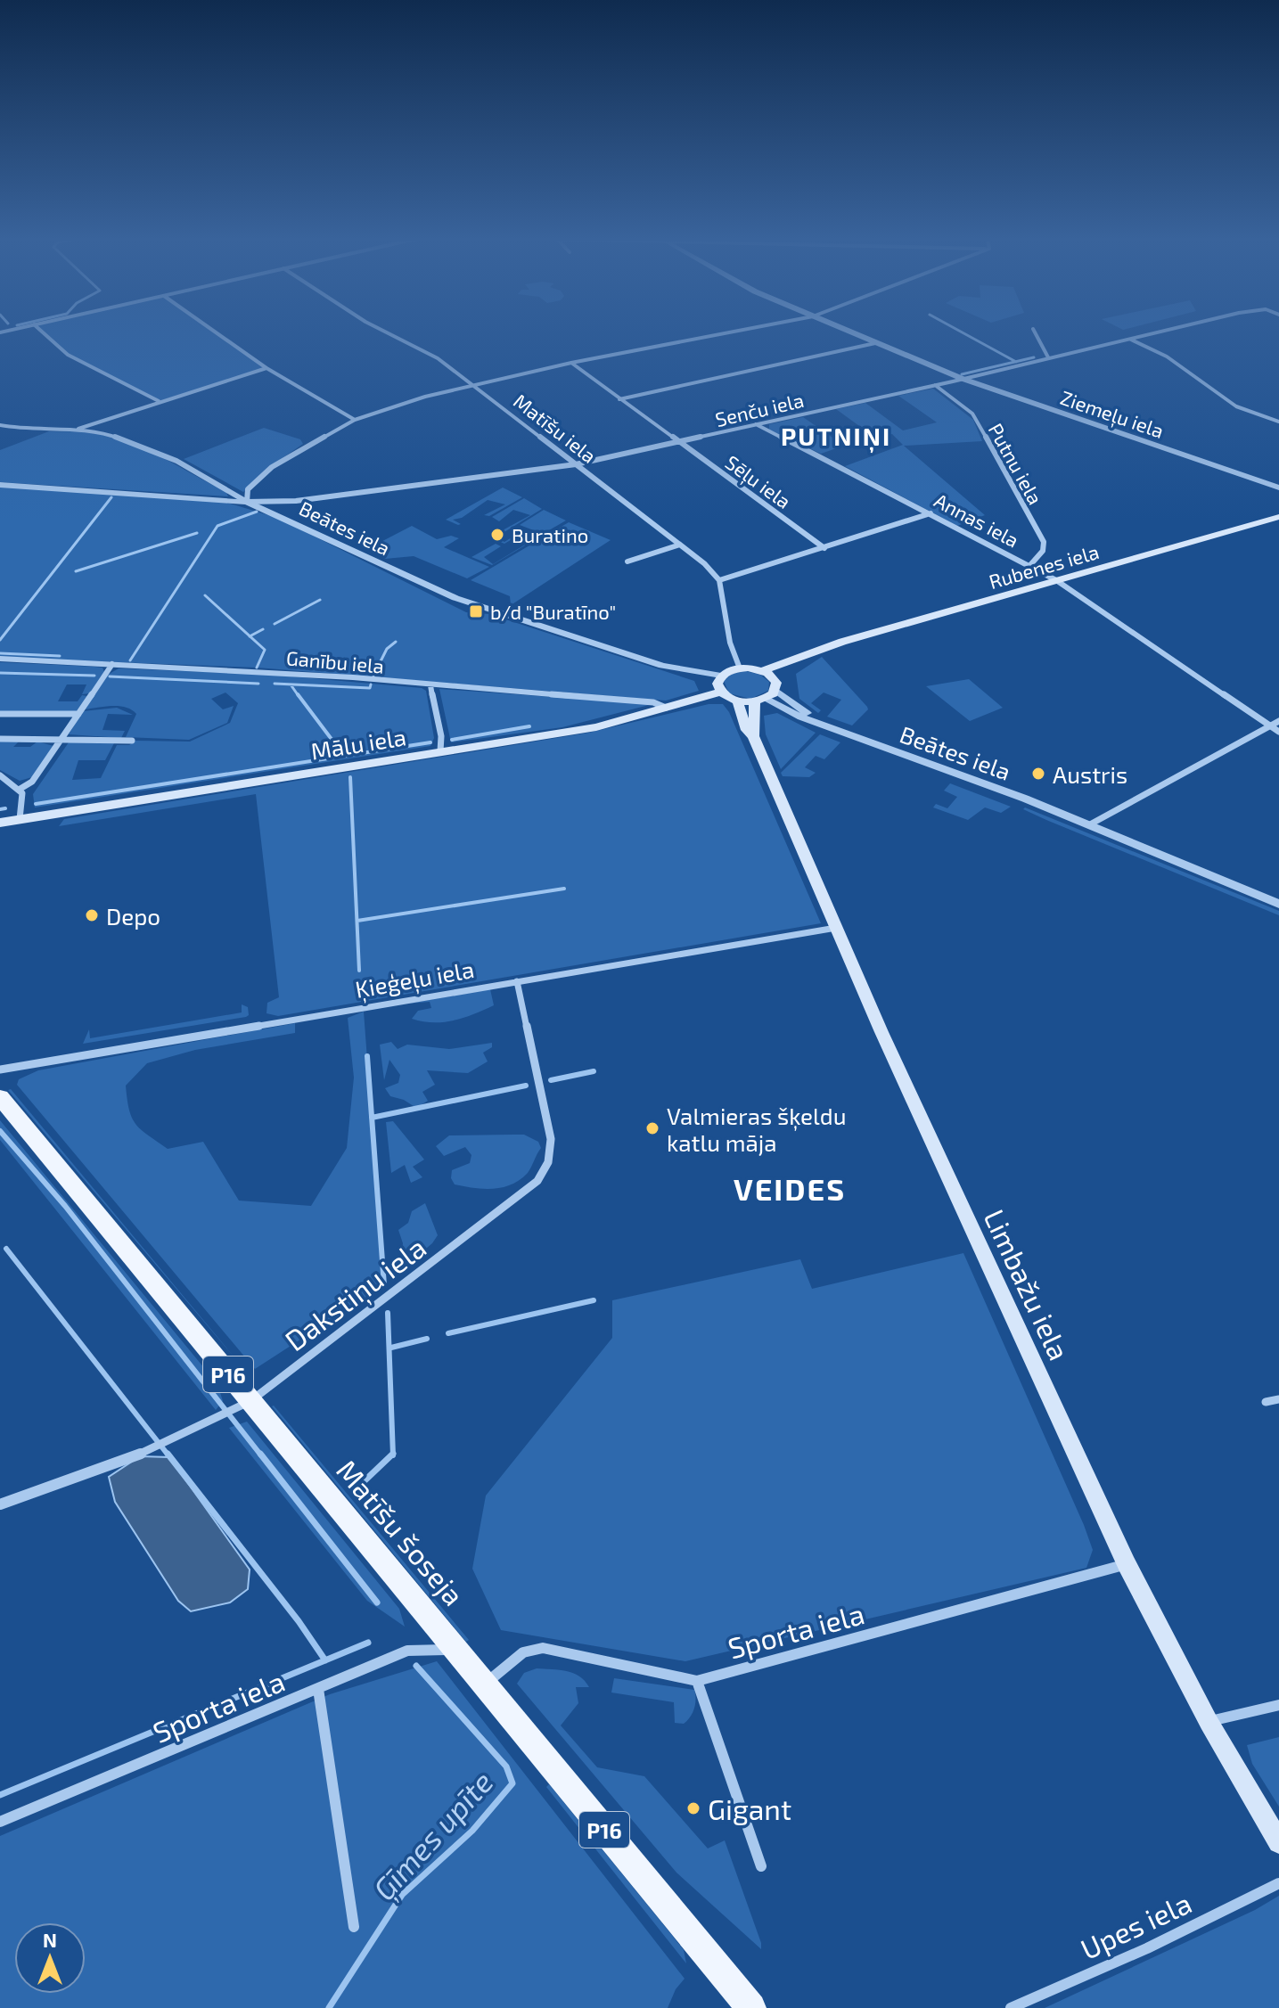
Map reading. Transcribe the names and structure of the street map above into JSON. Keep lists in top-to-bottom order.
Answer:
{
  "streets": {
    "main road": [
      "Rubenes iela",
      "Mālu iela",
      "Limbažu iela",
      "P16",
      "Matīšu šoseja"
    ],
    "street": [
      "Senču iela",
      "Ziemeļu iela",
      "Matīšu iela",
      "Putnu iela",
      "Sēļu iela",
      "Annas iela",
      "Beātes iela",
      "Ganību iela",
      "Ķieģeļu iela",
      "Dakstiņu iela",
      "Sporta iela",
      "Upes iela"
    ]
  },
  "crossings": [
    ["Senču iela", "Ziemeļu iela"],
    ["Senču iela", "Matīšu iela"],
    ["Senču iela", "Putnu iela"],
    ["Senču iela", "Sēļu iela"],
    ["Senču iela", "Annas iela"],
    ["Senču iela", "Beātes iela"],
    ["Putnu iela", "Annas iela"],
    ["Annas iela", "Rubenes iela"],
    ["Beātes iela", "Rubenes iela"],
    ["Beātes iela", "Mālu iela"],
    ["Beātes iela", "Limbažu iela"],
    ["Rubenes iela", "Limbažu iela"],
    ["Ganību iela", "Mālu iela"],
    ["Ķieģeļu iela", "Limbažu iela"],
    ["Ķieģeļu iela", "Dakstiņu iela"],
    ["Limbažu iela", "Sporta iela"],
    ["Dakstiņu iela", "Matīšu šoseja"],
    ["Matīšu šoseja", "Sporta iela"]
  ],
  "districts": ["PUTNIŅI", "VEIDES"],
  "water": ["Ģīmes upīte"],
  "places": {
    "other": [
      "Buratino",
      "Austris",
      "Depo",
      "Valmieras šķeldu katlu māja",
      "Gigant"
    ],
    "transit": ["b/d \"Buratīno\""]
  },
  "north": "top"
}
